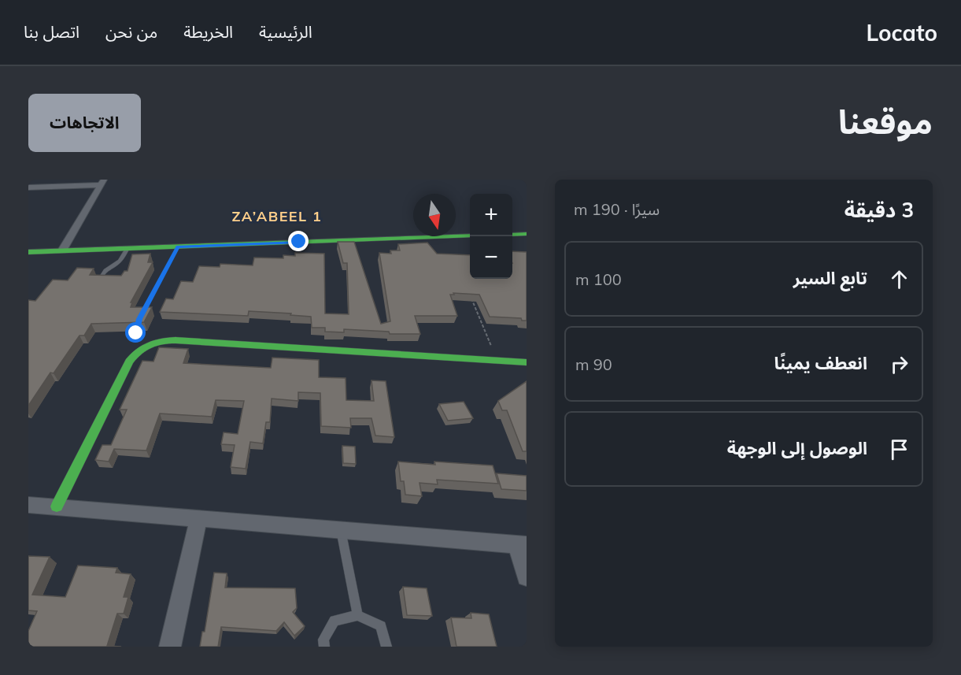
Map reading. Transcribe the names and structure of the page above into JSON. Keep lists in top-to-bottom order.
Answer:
{
  "districts": ["ZA’ABEEL 1"],
  "north": "bottom",
  "page": {
    "header": "Locato",
    "nav": [
      "الرئيسية",
      "الخريطة",
      "من نحن",
      "اتصل بنا"
    ],
    "title": "موقعنا",
    "buttons": "الاتجاهات",
    "heading": ["3 دقيقة", "سيرًا · 190 m"],
    "map_buttons": ["+", "−"],
    "list": [
      ["تابع السير", "100 m"],
      ["انعطف يمينًا", "90 m"],
      "الوصول إلى الوجهة"
    ]
  }
}
